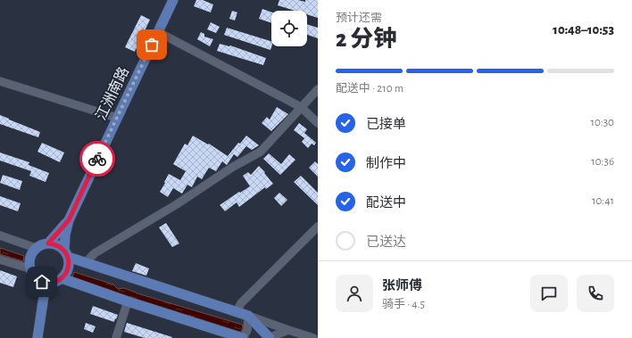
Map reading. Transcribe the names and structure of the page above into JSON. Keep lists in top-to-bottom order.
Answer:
{
  "streets": {
    "main road": ["江洲南路"]
  },
  "page": {
    "heading": ["2 分钟", "预计还需", "10:48–10:53"],
    "panel": ["张师傅", "骑手 · 4.5"],
    "bar": "配送中 · 210 m",
    "list": [
      ["已接单", "10:30"],
      ["制作中", "10:36"],
      ["配送中", "10:41"],
      "已送达"
    ]
  }
}
